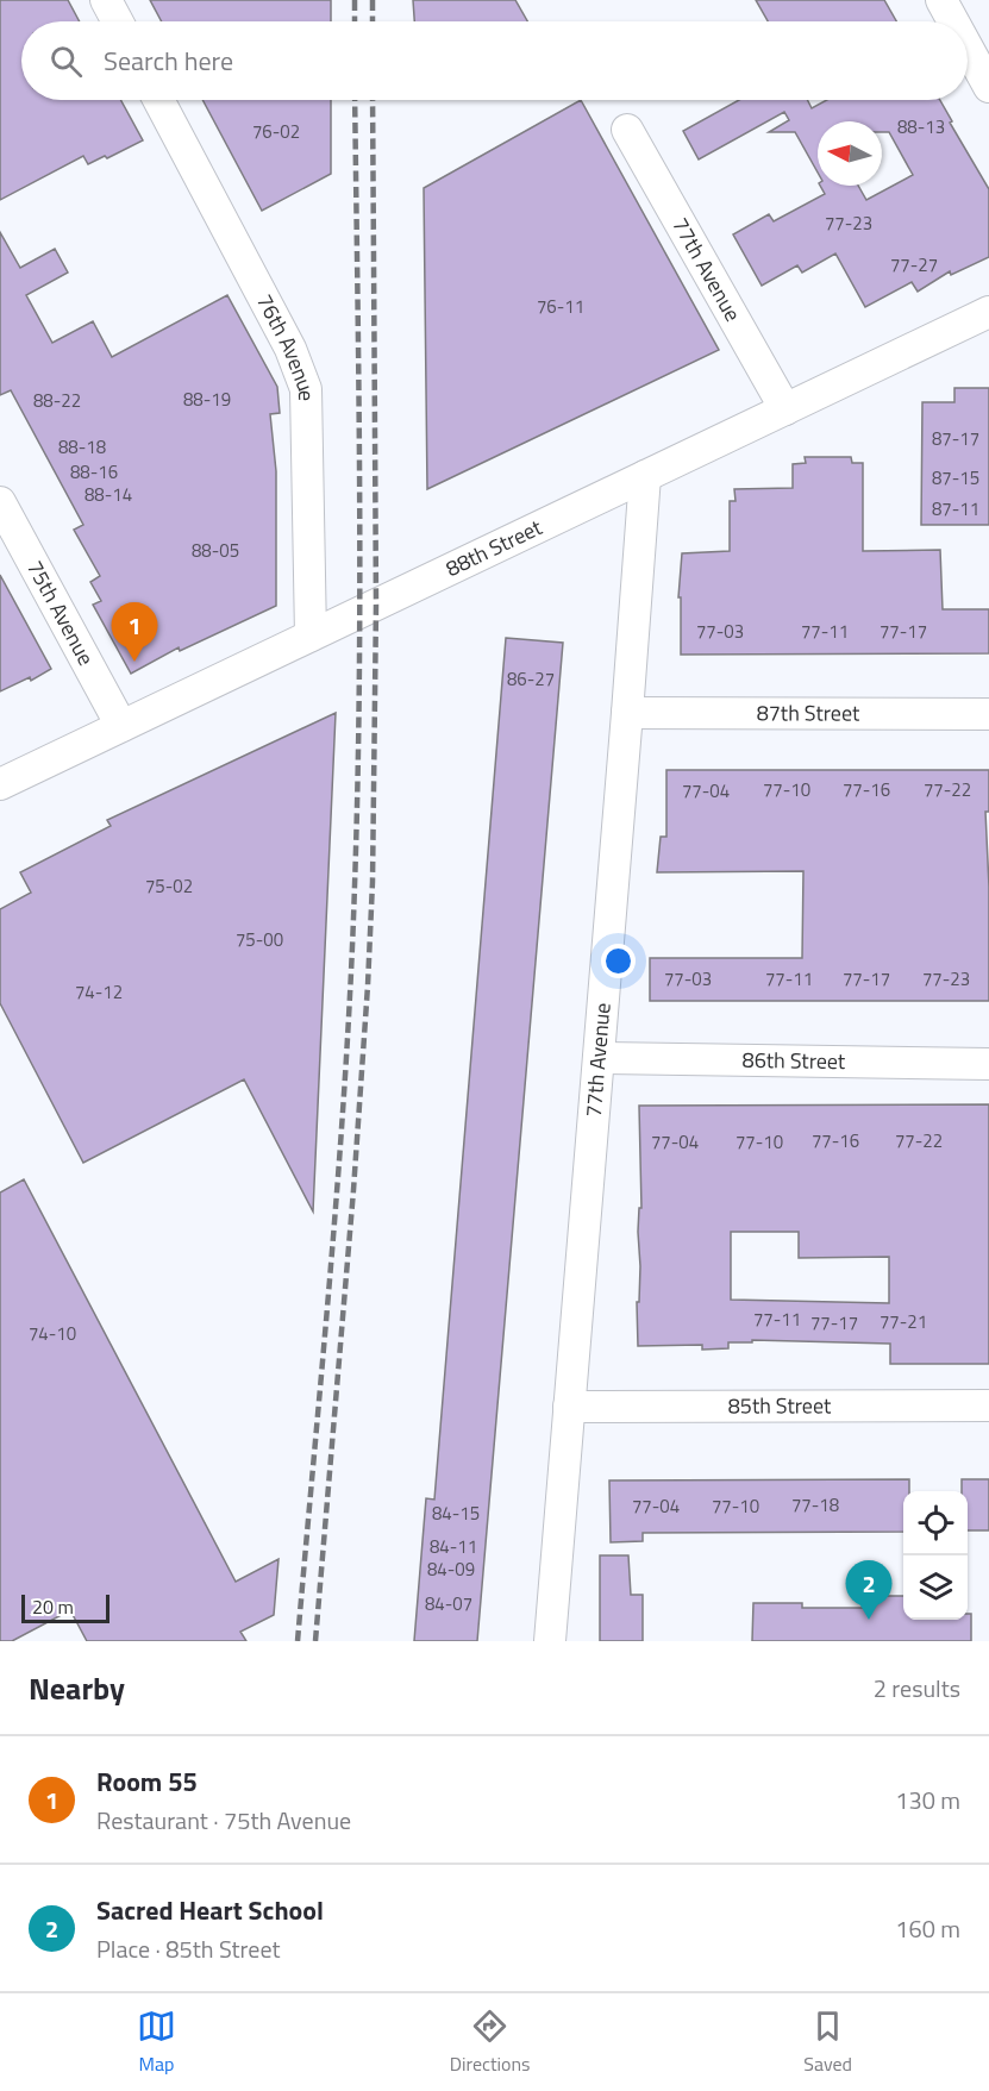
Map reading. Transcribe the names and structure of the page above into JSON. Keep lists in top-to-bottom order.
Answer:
{
  "streets": {
    "street": [
      "77th Avenue",
      "76th Avenue",
      "88th Street",
      "75th Avenue",
      "87th Street",
      "86th Street",
      "85th Street"
    ]
  },
  "crossings": [
    ["77th Avenue", "88th Street"],
    ["77th Avenue", "87th Street"],
    ["77th Avenue", "86th Street"],
    ["77th Avenue", "85th Street"],
    ["76th Avenue", "88th Street"],
    ["88th Street", "75th Avenue"]
  ],
  "house_numbers": [
    "88-13",
    "76-02",
    "77-23",
    "77-27",
    "76-11",
    "88-19",
    "88-22",
    "87-17",
    "88-18",
    "88-16",
    "87-15",
    "88-14",
    "87-11",
    "88-05",
    "77-03",
    "77-11",
    "77-17",
    "86-27",
    "77-10",
    "77-16",
    "77-22",
    "77-04",
    "75-02",
    "75-00",
    "77-03",
    "77-11",
    "77-17",
    "77-23",
    "74-12",
    "77-16",
    "77-22",
    "77-04",
    "77-10",
    "77-11",
    "77-21",
    "77-17",
    "74-10",
    "77-18",
    "77-04",
    "77-10",
    "84-15",
    "84-11",
    "84-09",
    "84-07"
  ],
  "scale_bar": "20 m",
  "north": "left",
  "page": {
    "search": "Search here",
    "pins": ["1", "2"],
    "scale": "20 m",
    "heading": ["Nearby", "2 results"],
    "list": [
      {
        "mark": "1",
        "name": "Room 55",
        "note": "Restaurant · 75th Avenue",
        "value": "130 m"
      },
      {
        "mark": "2",
        "name": "Sacred Heart School",
        "note": "Place · 85th Street",
        "value": "160 m"
      }
    ],
    "nav": ["Map", "Directions", "Saved"]
  }
}
